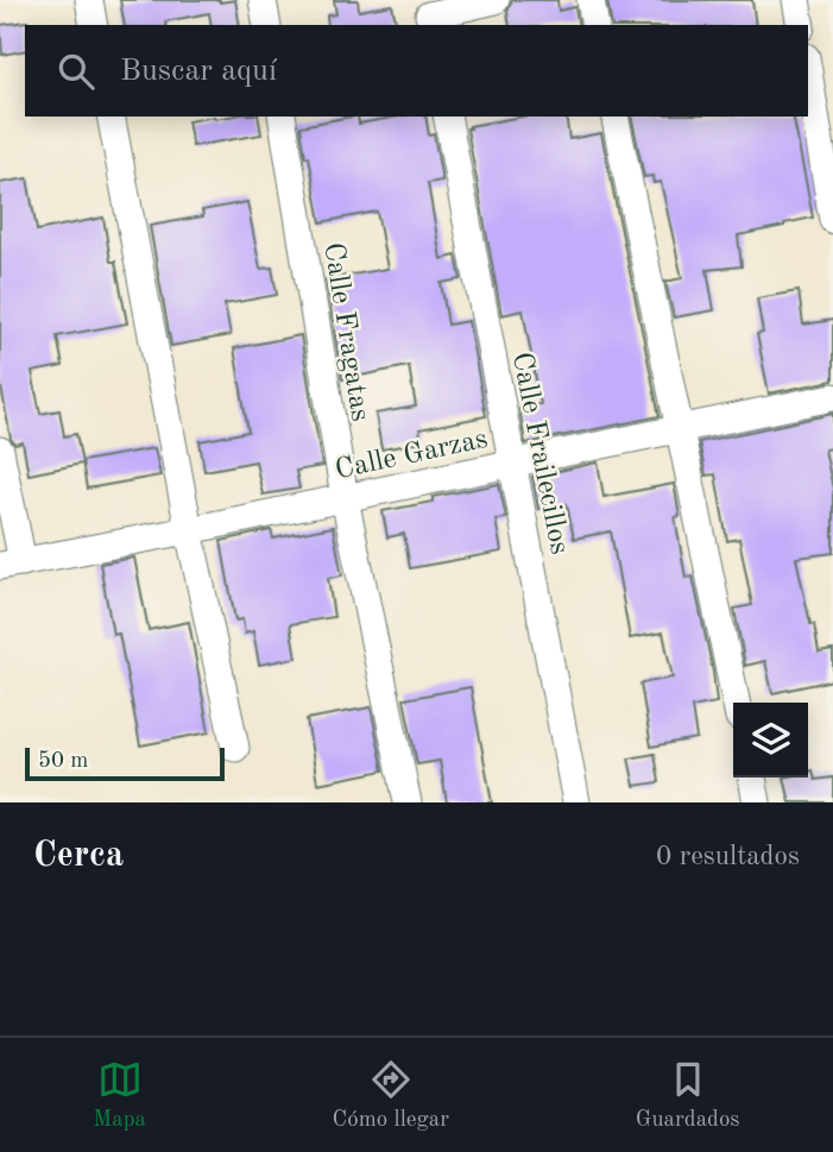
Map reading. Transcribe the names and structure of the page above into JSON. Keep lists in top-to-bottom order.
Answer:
{
  "streets": {
    "street": ["Calle Fragatas", "Calle Garzas", "Calle Frailecillos"]
  },
  "crossings": [
    ["Calle Fragatas", "Calle Garzas"],
    ["Calle Garzas", "Calle Frailecillos"]
  ],
  "scale_bar": "50 m",
  "page": {
    "search": "Buscar aquí",
    "scale": "50 m",
    "heading": ["Cerca", "0 resultados"],
    "nav": ["Mapa", "Cómo llegar", "Guardados"]
  }
}
